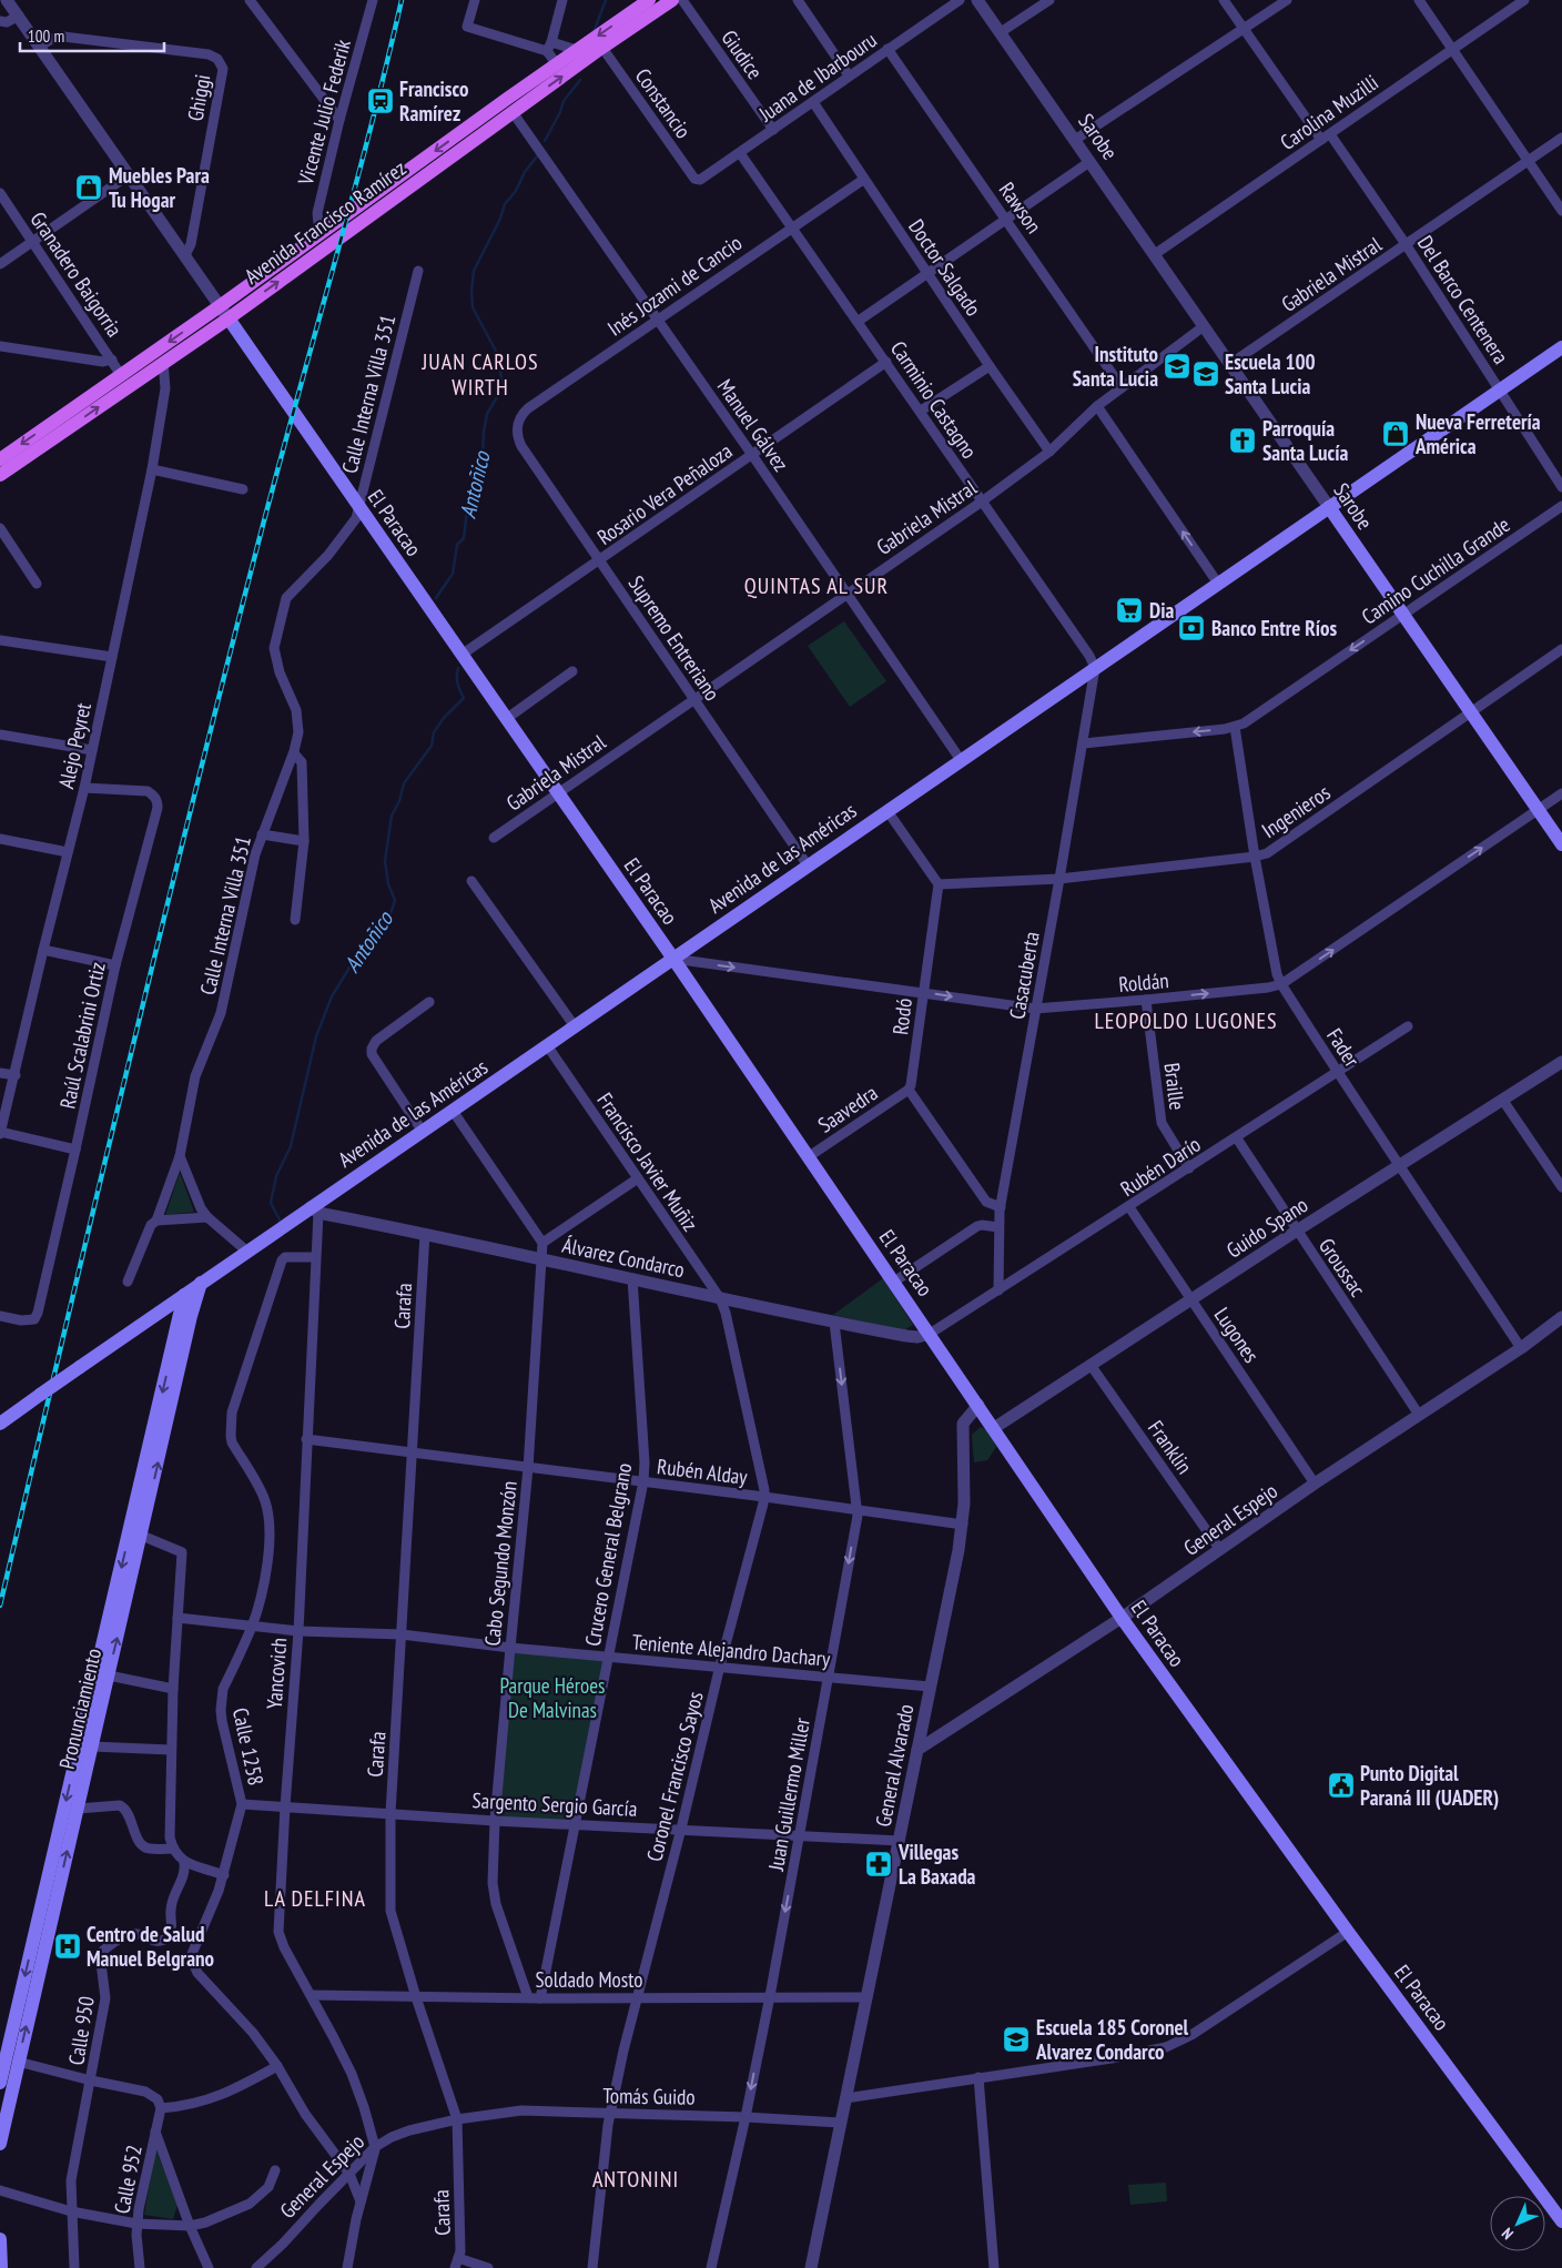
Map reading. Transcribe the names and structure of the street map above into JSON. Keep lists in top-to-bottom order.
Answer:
{
  "streets": {
    "main road": [
      "Sarobe",
      "Avenida Francisco Ramírez",
      "El Paracao",
      "Avenida de las Américas",
      "Pronunciamiento"
    ],
    "street": [
      "Giudice",
      "Juana de Ibarbouru",
      "Ghiggi",
      "Constancio",
      "Vicente Julio Federik",
      "Carolina Muzilli",
      "Rawson",
      "Doctor Salgado",
      "Granadero Baigorria",
      "Gabriela Mistral",
      "Inés Jozami de Cancio",
      "Del Barco Centenera",
      "Calle Interna Villa 351",
      "Carminio Castagno",
      "Manuel Gálvez",
      "Rosario Vera Peñaloza",
      "Camino Cuchilla Grande",
      "Supremo Entreriano",
      "Alejo Peyret",
      "Ingenieros",
      "Casacuberta",
      "Roldán",
      "Rodó",
      "Raúl Scalabrini Ortiz",
      "Fader",
      "Braille",
      "Saavedra",
      "Francisco Javier Muñiz",
      "Rubén Darío",
      "Guido Spano",
      "Álvarez Condarco",
      "Groussac",
      "Carafa",
      "Lugones",
      "Franklin",
      "Rubén Alday",
      "General Espejo",
      "Crucero General Belgrano",
      "Cabo Segundo Monzón",
      "Teniente Alejandro Dachary",
      "Yancovich",
      "Calle 1258",
      "General Alvarado",
      "Coronel Francisco Sayos",
      "Juan Guillermo Miller",
      "Sargento Sergio García",
      "Soldado Mosto",
      "Calle 950",
      "Tomás Guido",
      "Calle 952"
    ]
  },
  "crossings": [
    ["Giudice", "Juana de Ibarbouru"],
    ["Juana de Ibarbouru", "Constancio"],
    ["Juana de Ibarbouru", "Rawson"],
    ["Juana de Ibarbouru", "Doctor Salgado"],
    ["Juana de Ibarbouru", "Carminio Castagno"],
    ["Constancio", "Avenida Francisco Ramírez"],
    ["Vicente Julio Federik", "Avenida Francisco Ramírez"],
    ["Carolina Muzilli", "Sarobe"],
    ["Carolina Muzilli", "Del Barco Centenera"],
    ["Sarobe", "Gabriela Mistral"],
    ["Sarobe", "Camino Cuchilla Grande"],
    ["Sarobe", "Ingenieros"],
    ["Sarobe", "Avenida de las Américas"],
    ["Sarobe", "Roldán"],
    ["Rawson", "Gabriela Mistral"],
    ["Avenida Francisco Ramírez", "Granadero Baigorria"],
    ["Avenida Francisco Ramírez", "Manuel Gálvez"],
    ["Avenida Francisco Ramírez", "El Paracao"],
    ["Avenida Francisco Ramírez", "Alejo Peyret"],
    ["Doctor Salgado", "Gabriela Mistral"],
    ["Doctor Salgado", "Inés Jozami de Cancio"],
    ["Gabriela Mistral", "Del Barco Centenera"],
    ["Gabriela Mistral", "Carminio Castagno"],
    ["Gabriela Mistral", "Manuel Gálvez"],
    ["Gabriela Mistral", "El Paracao"],
    ["Gabriela Mistral", "Supremo Entreriano"],
    ["Inés Jozami de Cancio", "Carminio Castagno"],
    ["Inés Jozami de Cancio", "Manuel Gálvez"],
    ["Inés Jozami de Cancio", "Supremo Entreriano"],
    ["Del Barco Centenera", "Avenida de las Américas"],
    ["Calle Interna Villa 351", "El Paracao"],
    ["Carminio Castagno", "Rosario Vera Peñaloza"],
    ["Carminio Castagno", "Avenida de las Américas"],
    ["Carminio Castagno", "Casacuberta"],
    ["Manuel Gálvez", "Rosario Vera Peñaloza"],
    ["Manuel Gálvez", "Avenida de las Américas"],
    ["Rosario Vera Peñaloza", "El Paracao"],
    ["Rosario Vera Peñaloza", "Supremo Entreriano"],
    ["El Paracao", "Avenida de las Américas"],
    ["El Paracao", "Roldán"],
    ["El Paracao", "Saavedra"],
    ["El Paracao", "Rubén Darío"],
    ["El Paracao", "Guido Spano"],
    ["El Paracao", "Álvarez Condarco"],
    ["El Paracao", "General Espejo"],
    ["El Paracao", "General Alvarado"],
    ["Camino Cuchilla Grande", "Casacuberta"],
    ["Camino Cuchilla Grande", "Fader"],
    ["Supremo Entreriano", "Avenida de las Américas"],
    ["Alejo Peyret", "Raúl Scalabrini Ortiz"],
    ["Ingenieros", "Casacuberta"],
    ["Ingenieros", "Rodó"],
    ["Ingenieros", "Fader"],
    ["Avenida de las Américas", "Casacuberta"],
    ["Avenida de las Américas", "Roldán"],
    ["Avenida de las Américas", "Francisco Javier Muñiz"],
    ["Avenida de las Américas", "Álvarez Condarco"],
    ["Avenida de las Américas", "Yancovich"],
    ["Avenida de las Américas", "Pronunciamiento"],
    ["Casacuberta", "Roldán"],
    ["Casacuberta", "Rubén Darío"],
    ["Roldán", "Rodó"],
    ["Roldán", "Fader"],
    ["Roldán", "Braille"],
    ["Rodó", "Saavedra"],
    ["Fader", "Rubén Darío"],
    ["Fader", "Guido Spano"],
    ["Fader", "General Espejo"],
    ["Braille", "Rubén Darío"],
    ["Francisco Javier Muñiz", "Álvarez Condarco"],
    ["Francisco Javier Muñiz", "Coronel Francisco Sayos"],
    ["Rubén Darío", "Álvarez Condarco"],
    ["Rubén Darío", "Groussac"],
    ["Rubén Darío", "Lugones"],
    ["Guido Spano", "Groussac"],
    ["Guido Spano", "Lugones"],
    ["Guido Spano", "Franklin"],
    ["Álvarez Condarco", "Carafa"],
    ["Álvarez Condarco", "Crucero General Belgrano"],
    ["Álvarez Condarco", "Cabo Segundo Monzón"],
    ["Álvarez Condarco", "Yancovich"],
    ["Álvarez Condarco", "Coronel Francisco Sayos"],
    ["Álvarez Condarco", "Juan Guillermo Miller"],
    ["Groussac", "General Espejo"],
    ["Carafa", "Rubén Alday"],
    ["Carafa", "General Espejo"],
    ["Carafa", "Teniente Alejandro Dachary"],
    ["Carafa", "Sargento Sergio García"],
    ["Carafa", "Soldado Mosto"],
    ["Carafa", "Tomás Guido"],
    ["Lugones", "General Espejo"],
    ["Franklin", "General Espejo"],
    ["Rubén Alday", "Crucero General Belgrano"],
    ["Rubén Alday", "Cabo Segundo Monzón"],
    ["Rubén Alday", "Yancovich"],
    ["Rubén Alday", "General Alvarado"],
    ["Rubén Alday", "Coronel Francisco Sayos"],
    ["Rubén Alday", "Juan Guillermo Miller"],
    ["General Espejo", "Yancovich"],
    ["General Espejo", "Calle 1258"],
    ["General Espejo", "General Alvarado"],
    ["General Espejo", "Tomás Guido"],
    ["Crucero General Belgrano", "Teniente Alejandro Dachary"],
    ["Crucero General Belgrano", "Sargento Sergio García"],
    ["Crucero General Belgrano", "Soldado Mosto"],
    ["Cabo Segundo Monzón", "Teniente Alejandro Dachary"],
    ["Cabo Segundo Monzón", "Sargento Sergio García"],
    ["Cabo Segundo Monzón", "Soldado Mosto"],
    ["Teniente Alejandro Dachary", "Yancovich"],
    ["Teniente Alejandro Dachary", "Calle 1258"],
    ["Teniente Alejandro Dachary", "General Alvarado"],
    ["Teniente Alejandro Dachary", "Coronel Francisco Sayos"],
    ["Teniente Alejandro Dachary", "Juan Guillermo Miller"],
    ["Yancovich", "Calle 1258"],
    ["Yancovich", "Sargento Sergio García"],
    ["Yancovich", "Soldado Mosto"],
    ["Calle 1258", "Sargento Sergio García"],
    ["General Alvarado", "Sargento Sergio García"],
    ["General Alvarado", "Soldado Mosto"],
    ["General Alvarado", "Tomás Guido"],
    ["Coronel Francisco Sayos", "Sargento Sergio García"],
    ["Coronel Francisco Sayos", "Soldado Mosto"],
    ["Coronel Francisco Sayos", "Tomás Guido"],
    ["Juan Guillermo Miller", "Sargento Sergio García"],
    ["Juan Guillermo Miller", "Soldado Mosto"],
    ["Juan Guillermo Miller", "Tomás Guido"]
  ],
  "one_way": ["Camino Cuchilla Grande", "Roldán", "Juan Guillermo Miller"],
  "districts": [
    "JUAN CARLOS WIRTH",
    "QUINTAS AL SUR",
    "LEOPOLDO LUGONES",
    "LA DELFINA",
    "ANTONINI"
  ],
  "water": ["Antoñico"],
  "parks": ["Parque Héroes De Malvinas"],
  "places": {
    "station": ["Francisco Ramírez"],
    "shop": ["Muebles Para Tu Hogar", "Nueva Ferretería América"],
    "school or university": ["Instituto Santa Lucia", "Escuela 100 Santa Lucia", "Escuela 185 Coronel Alvarez Condarco"],
    "church": ["Parroquía Santa Lucía"],
    "supermarket": ["Dia"],
    "bank": ["Banco Entre Ríos"],
    "public building": ["Punto Digital Paraná III (UADER)"],
    "pharmacy": ["Villegas La Baxada"],
    "hospital": ["Centro de Salud Manuel Belgrano"]
  },
  "scale_bar": "100 m",
  "north": "bottom left"
}
